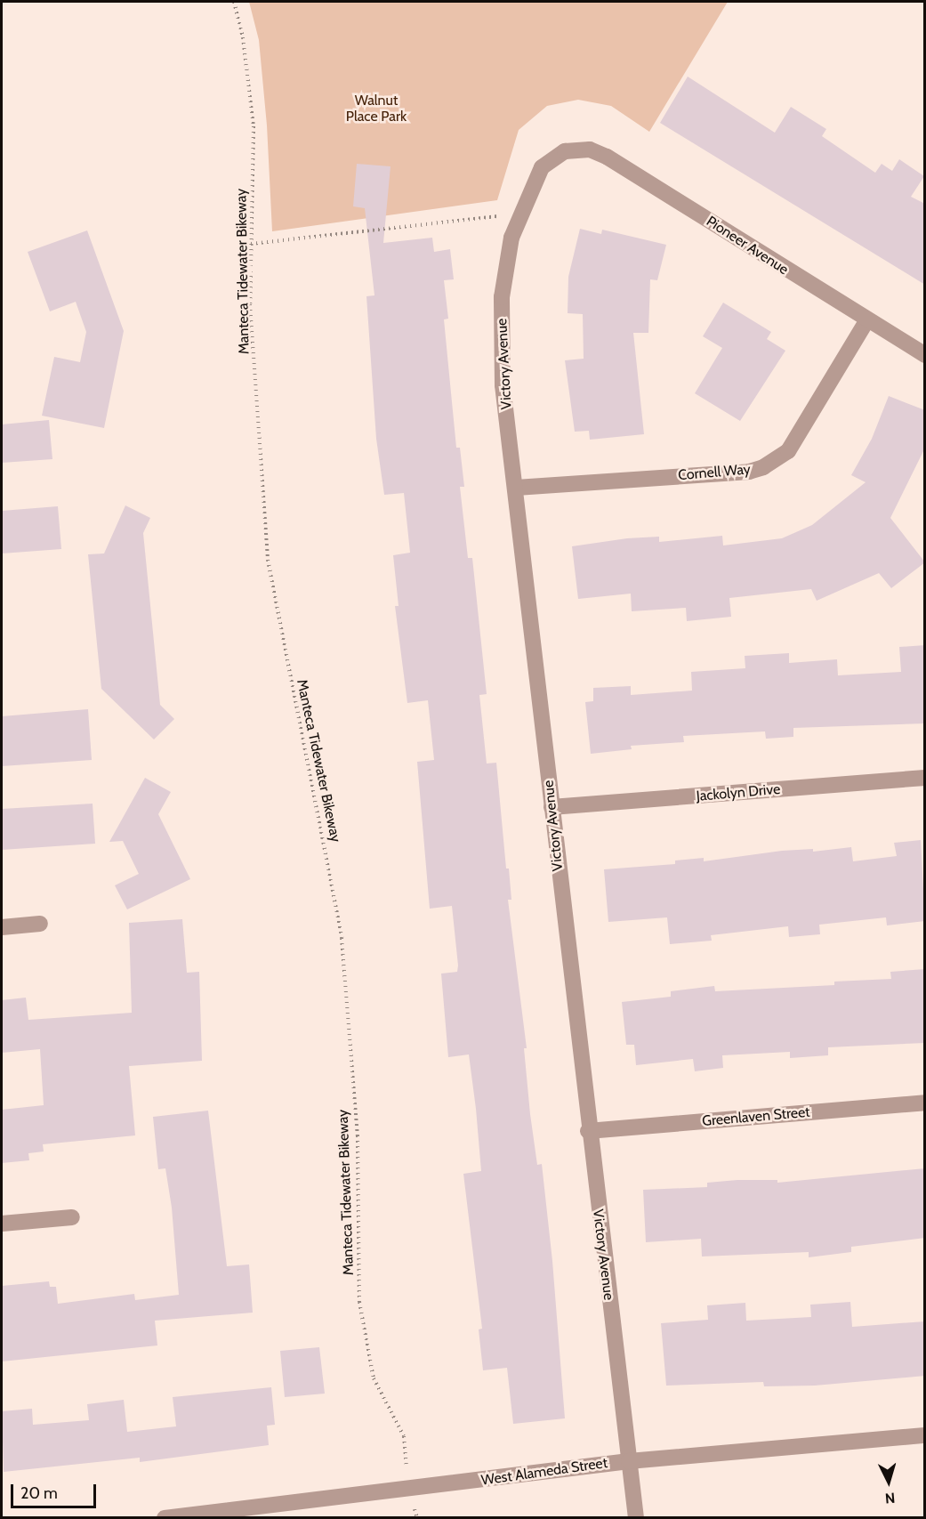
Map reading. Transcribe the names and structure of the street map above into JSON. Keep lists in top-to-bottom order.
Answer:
{
  "streets": {
    "street": [
      "Pioneer Avenue",
      "Victory Avenue",
      "Cornell Way",
      "Jackolyn Drive",
      "Greenlaven Street",
      "West Alameda Street"
    ],
    "path": ["Manteca Tidewater Bikeway"]
  },
  "crossings": [
    ["Pioneer Avenue", "Victory Avenue"],
    ["Pioneer Avenue", "Cornell Way"],
    ["Manteca Tidewater Bikeway", "West Alameda Street"],
    ["Victory Avenue", "Cornell Way"],
    ["Victory Avenue", "Jackolyn Drive"],
    ["Victory Avenue", "Greenlaven Street"],
    ["Victory Avenue", "West Alameda Street"]
  ],
  "parks": ["Walnut Place Park"],
  "scale_bar": "20 m",
  "north": "bottom"
}
